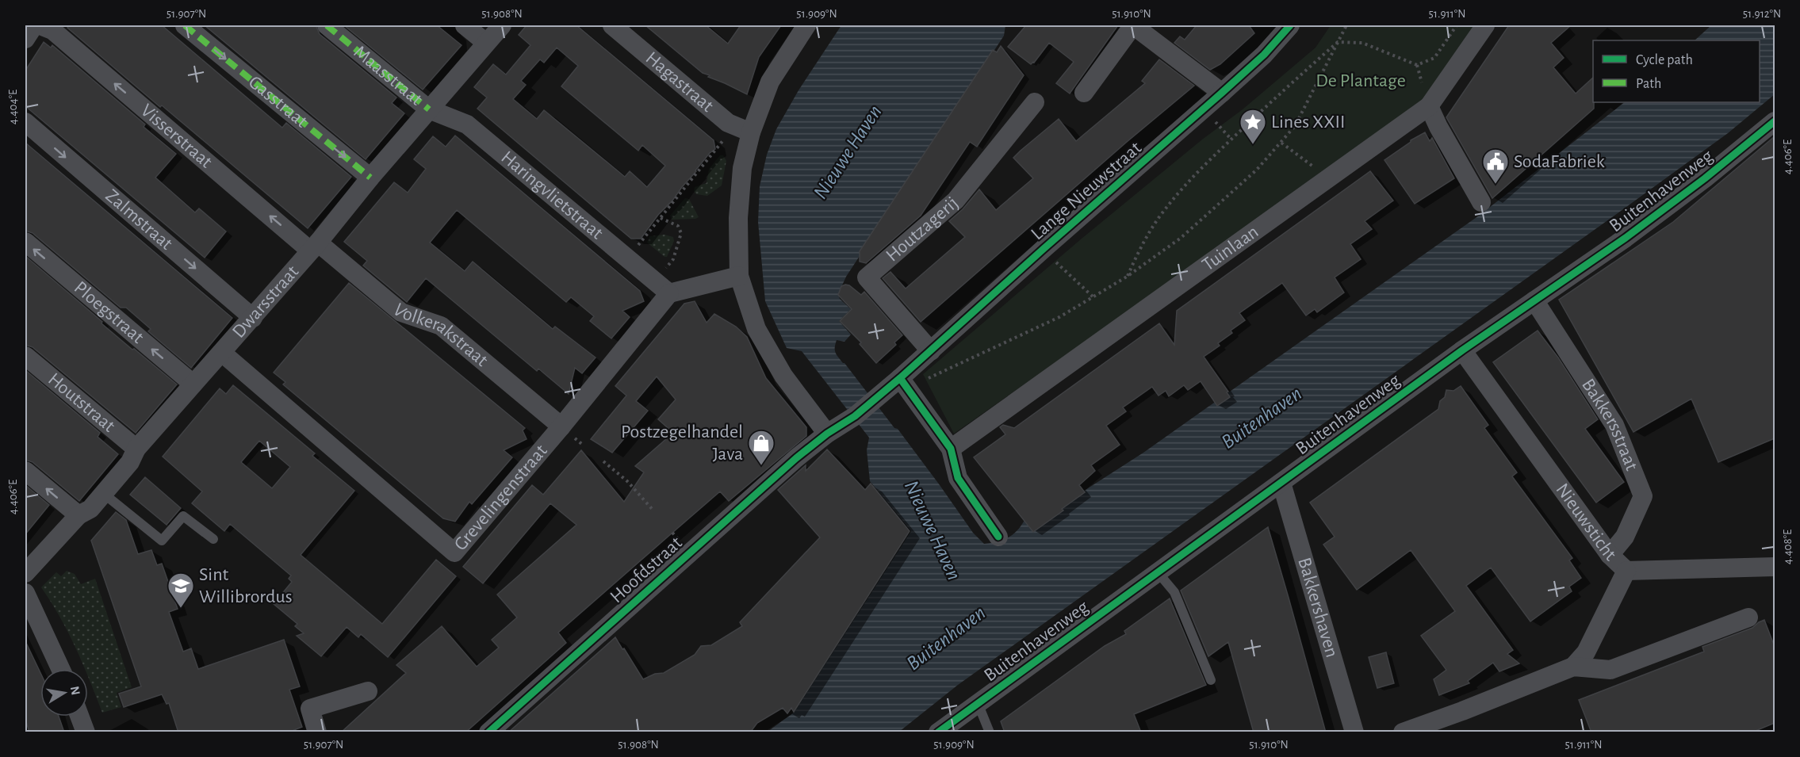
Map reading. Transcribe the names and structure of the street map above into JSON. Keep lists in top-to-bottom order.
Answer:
{
  "streets": {
    "street": [
      "Maasstraat",
      "Hagastraat",
      "Gasstraat",
      "Visserstraat",
      "Lange Nieuwstraat",
      "Buitenhavenweg",
      "Haringvlietstraat",
      "Zalmstraat",
      "Houtzagerij",
      "Tuinlaan",
      "Dwarsstraat",
      "Ploegstraat",
      "Volkerakstraat",
      "Houtstraat",
      "Bakkersstraat",
      "Grevelingenstraat",
      "Nieuwsticht",
      "Hoofdstraat",
      "Bakkershaven"
    ]
  },
  "crossings": [
    ["Maasstraat", "Haringvlietstraat"],
    ["Maasstraat", "Dwarsstraat"],
    ["Gasstraat", "Dwarsstraat"],
    ["Visserstraat", "Dwarsstraat"],
    ["Visserstraat", "Volkerakstraat"],
    ["Lange Nieuwstraat", "Houtzagerij"],
    ["Lange Nieuwstraat", "Hoofdstraat"],
    ["Buitenhavenweg", "Bakkersstraat"],
    ["Buitenhavenweg", "Nieuwsticht"],
    ["Buitenhavenweg", "Bakkershaven"],
    ["Haringvlietstraat", "Dwarsstraat"],
    ["Haringvlietstraat", "Grevelingenstraat"],
    ["Zalmstraat", "Dwarsstraat"],
    ["Dwarsstraat", "Ploegstraat"],
    ["Dwarsstraat", "Volkerakstraat"],
    ["Dwarsstraat", "Houtstraat"],
    ["Dwarsstraat", "Grevelingenstraat"],
    ["Volkerakstraat", "Grevelingenstraat"],
    ["Bakkersstraat", "Nieuwsticht"]
  ],
  "one_way": [
    "Gasstraat",
    "Visserstraat",
    "Zalmstraat",
    "Ploegstraat"
  ],
  "water": ["Nieuwe Haven", "Buitenhaven"],
  "parks": ["De Plantage"],
  "places": {
    "place": ["Lines XXII"],
    "public building": ["SodaFabriek"],
    "shop": ["Postzegelhandel Java"],
    "school or university": ["Sint Willibrordus"]
  },
  "legend": ["Cycle path", "Path"],
  "north": "right",
  "coordinates": [
    "51.907°N",
    "51.908°N",
    "51.909°N",
    "51.910°N",
    "51.911°N",
    "51.912°N",
    "4.404°E",
    "4.406°E",
    "4.408°E"
  ]
}
